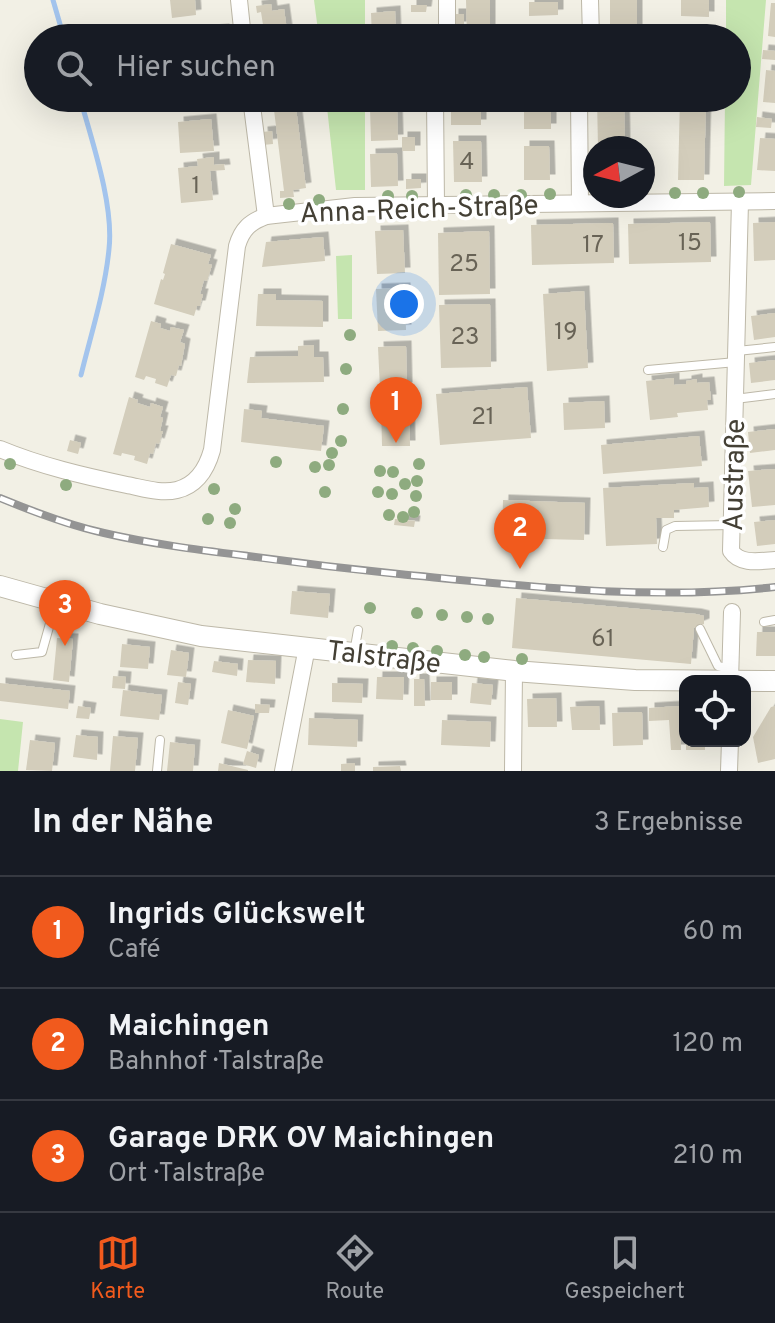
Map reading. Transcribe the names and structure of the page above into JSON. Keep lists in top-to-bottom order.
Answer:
{
  "streets": {
    "street": ["Anna-Reich-Straße", "Austraße", "Talstraße"]
  },
  "crossings": [
    ["Anna-Reich-Straße", "Austraße"]
  ],
  "house_numbers": [
    "4",
    "1",
    "15",
    "17",
    "25",
    "19",
    "23",
    "21",
    "61"
  ],
  "north": "left",
  "page": {
    "search": "Hier suchen",
    "pins": ["1", "2", "3"],
    "heading": ["In der Nähe", "3 Ergebnisse"],
    "list": [
      {
        "mark": "1",
        "name": "Ingrids Glückswelt",
        "note": "Café",
        "value": "60 m"
      },
      {
        "mark": "2",
        "name": "Maichingen",
        "note": "Bahnhof · Talstraße",
        "value": "120 m"
      },
      {
        "mark": "3",
        "name": "Garage DRK OV Maichingen",
        "note": "Ort · Talstraße",
        "value": "210 m"
      }
    ],
    "nav": ["Karte", "Route", "Gespeichert"]
  }
}
